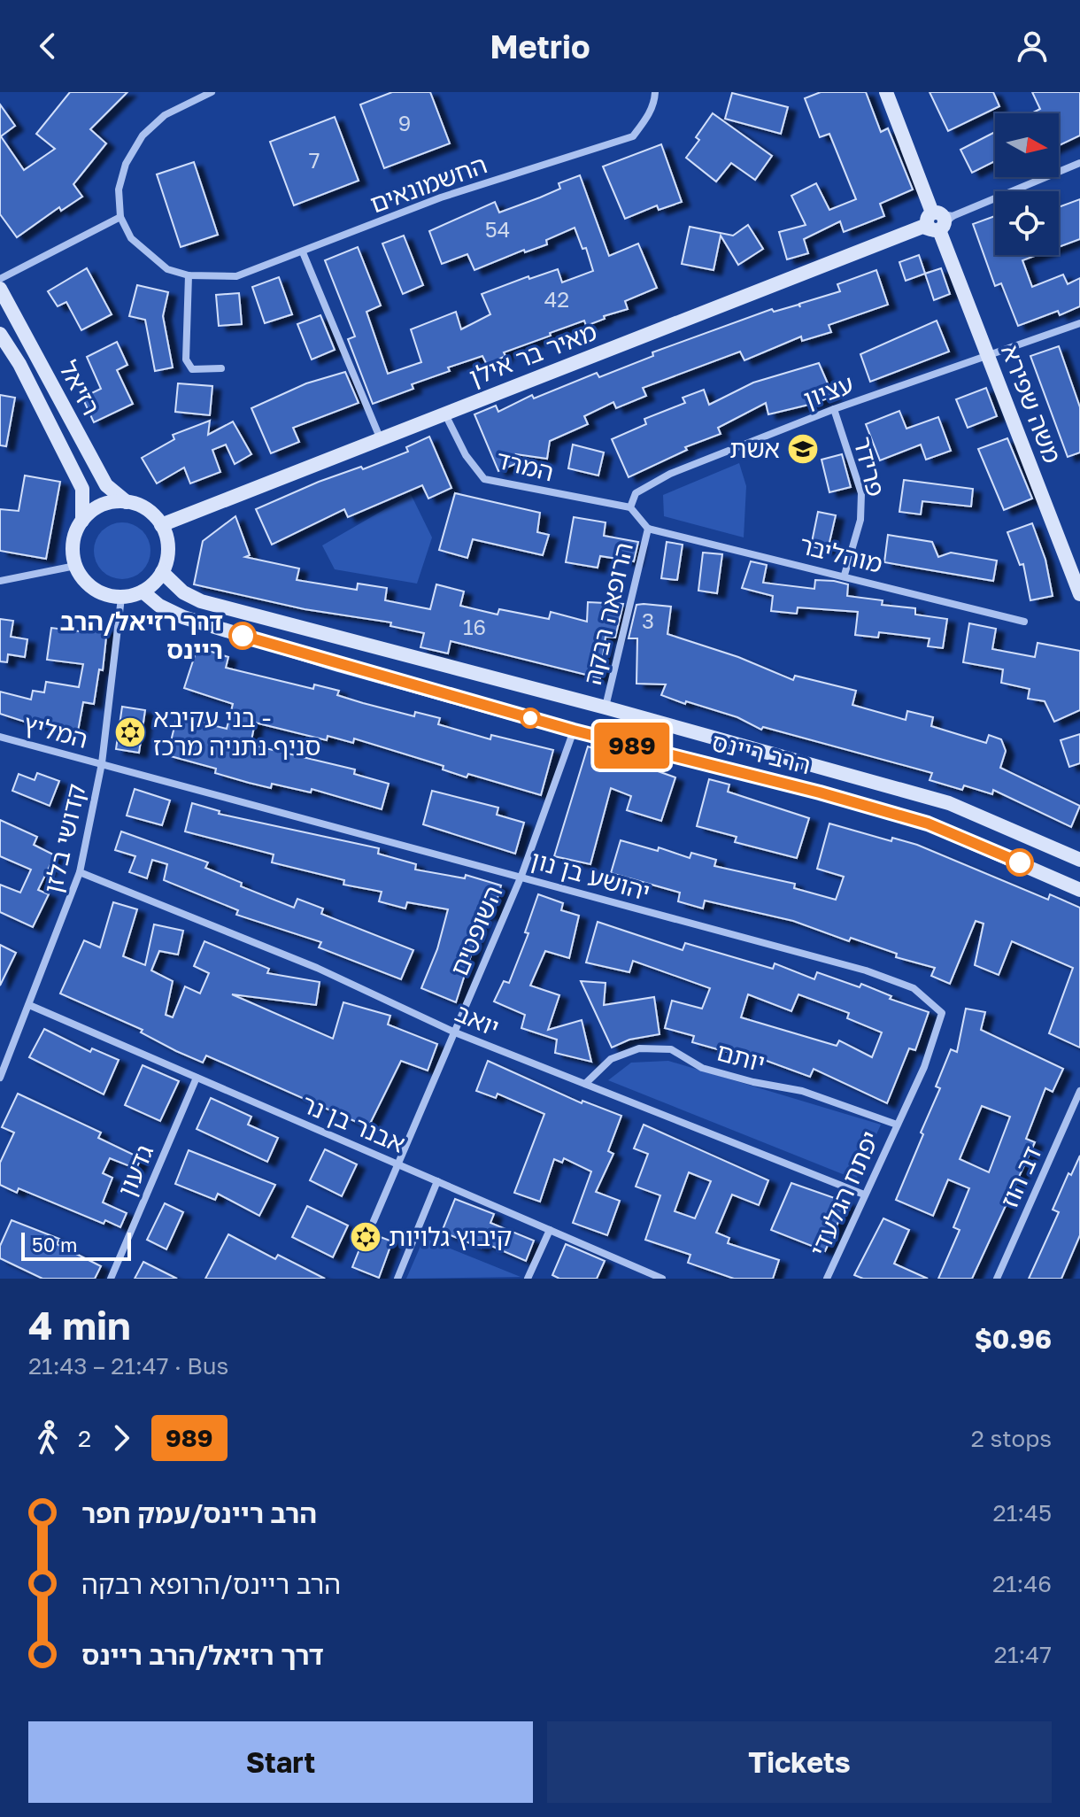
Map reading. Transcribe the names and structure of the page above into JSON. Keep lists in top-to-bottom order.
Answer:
{
  "streets": {
    "main road": [
      "מאיר בר אילן",
      "רזיאל",
      "משה שפירא",
      "הרב ריינס"
    ],
    "street": [
      "החשמונאים",
      "עציון",
      "המרד",
      "פרידר",
      "מוהליבר",
      "הרופאה רבקה",
      "המליץ",
      "קדושי בלזן",
      "יהושע בן נון",
      "השופטים",
      "יואב",
      "יותם",
      "אבנר בן נר",
      "גדעון",
      "דב הוז",
      "יפתח הגלעדי"
    ]
  },
  "crossings": [
    ["מאיר בר אילן", "רזיאל"],
    ["מאיר בר אילן", "משה שפירא"],
    ["מאיר בר אילן", "המרד"],
    ["מאיר בר אילן", "הרב ריינס"],
    ["מאיר בר אילן", "קדושי בלזן"],
    ["רזיאל", "הרב ריינס"],
    ["רזיאל", "קדושי בלזן"],
    ["עציון", "משה שפירא"],
    ["עציון", "המרד"],
    ["עציון", "פרידר"],
    ["פרידר", "מוהליבר"],
    ["מוהליבר", "הרופאה רבקה"],
    ["הרופאה רבקה", "הרב ריינס"],
    ["המליץ", "קדושי בלזן"],
    ["המליץ", "יהושע בן נון"],
    ["הרב ריינס", "קדושי בלזן"],
    ["הרב ריינס", "השופטים"],
    ["קדושי בלזן", "יהושע בן נון"],
    ["קדושי בלזן", "יואב"],
    ["קדושי בלזן", "אבנר בן נר"],
    ["יהושע בן נון", "השופטים"],
    ["יהושע בן נון", "יותם"],
    ["יהושע בן נון", "יפתח הגלעדי"],
    ["השופטים", "יואב"],
    ["השופטים", "אבנר בן נר"],
    ["יואב", "יותם"],
    ["יואב", "יפתח הגלעדי"],
    ["יותם", "יפתח הגלעדי"],
    ["אבנר בן נר", "גדעון"]
  ],
  "places": {
    "school or university": ["אשת"],
    "other": ["דרך רזיאל/הרב ריינס"],
    "synagogue": ["בני עקיבא - סניף נתניה מרכז", "קיבוץ גלויות"]
  },
  "lines": ["bus line 989"],
  "house_numbers": [
    "9",
    "7",
    "54",
    "42",
    "3",
    "16"
  ],
  "scale_bar": "50 m",
  "north": "right",
  "page": {
    "header": "Metrio",
    "on_map": "989",
    "scale": "50 m",
    "heading": ["4 min", "21:43 – 21:47 · Bus", "$0.96"],
    "legs": ["2", "989", "2 stops"],
    "list": [
      {
        "name": "הרב ריינס/עמק חפר",
        "value": "21:45"
      },
      {
        "name": "הרב ריינס/הרופא רבקה",
        "value": "21:46"
      },
      {
        "name": "דרך רזיאל/הרב ריינס",
        "value": "21:47"
      }
    ],
    "buttons": ["Start", "Tickets"]
  }
}
